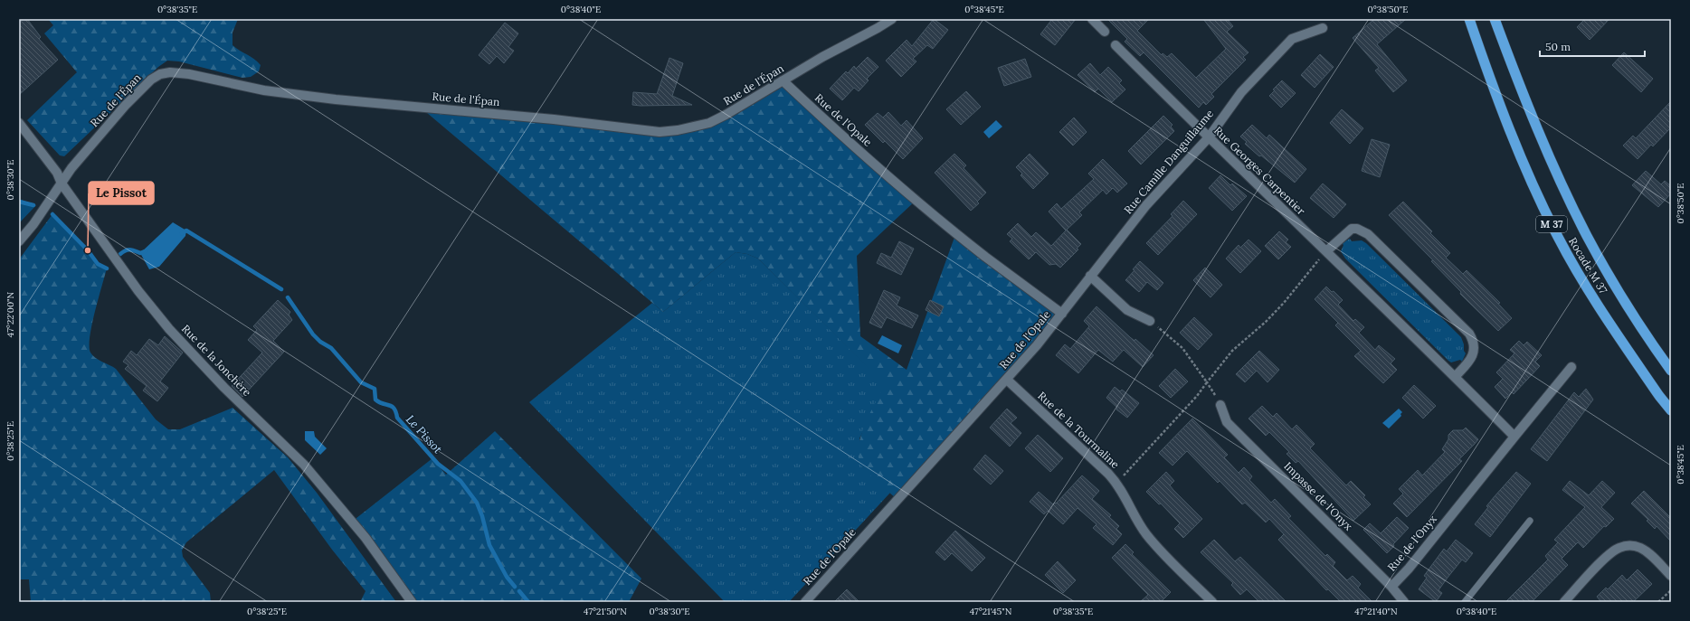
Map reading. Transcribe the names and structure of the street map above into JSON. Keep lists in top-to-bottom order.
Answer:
{
  "streets": {
    "highway": ["M 37", "Rocade M 37"],
    "street": [
      "Rue de l'Épan",
      "Rue de l'Opale",
      "Rue Camille Danguillaume",
      "Rue Georges Carpentier",
      "Rue de la Jonchère",
      "Rue de la Tourmaline",
      "Impasse de l'Onyx",
      "Rue de l'Onyx"
    ]
  },
  "crossings": [
    ["Rue de l'Épan", "Rue de l'Opale"],
    ["Rue de l'Épan", "Rue de la Jonchère"],
    ["Rue de l'Opale", "Rue Camille Danguillaume"],
    ["Rue de l'Opale", "Rue de la Tourmaline"],
    ["Rue Camille Danguillaume", "Rue Georges Carpentier"],
    ["Rue Georges Carpentier", "Rue de l'Onyx"],
    ["Impasse de l'Onyx", "Rue de l'Onyx"]
  ],
  "water": ["Le Pissot"],
  "places": ["Le Pissot"],
  "scale_bar": "50 m",
  "coordinates": [
    "0°38'35\"E",
    "0°38'40\"E",
    "0°38'45\"E",
    "0°38'50\"E",
    "0°38'30\"E",
    "47°22'00\"N",
    "0°38'25\"E",
    "47°21'50\"N",
    "47°21'45\"N",
    "47°21'40\"N"
  ]
}
